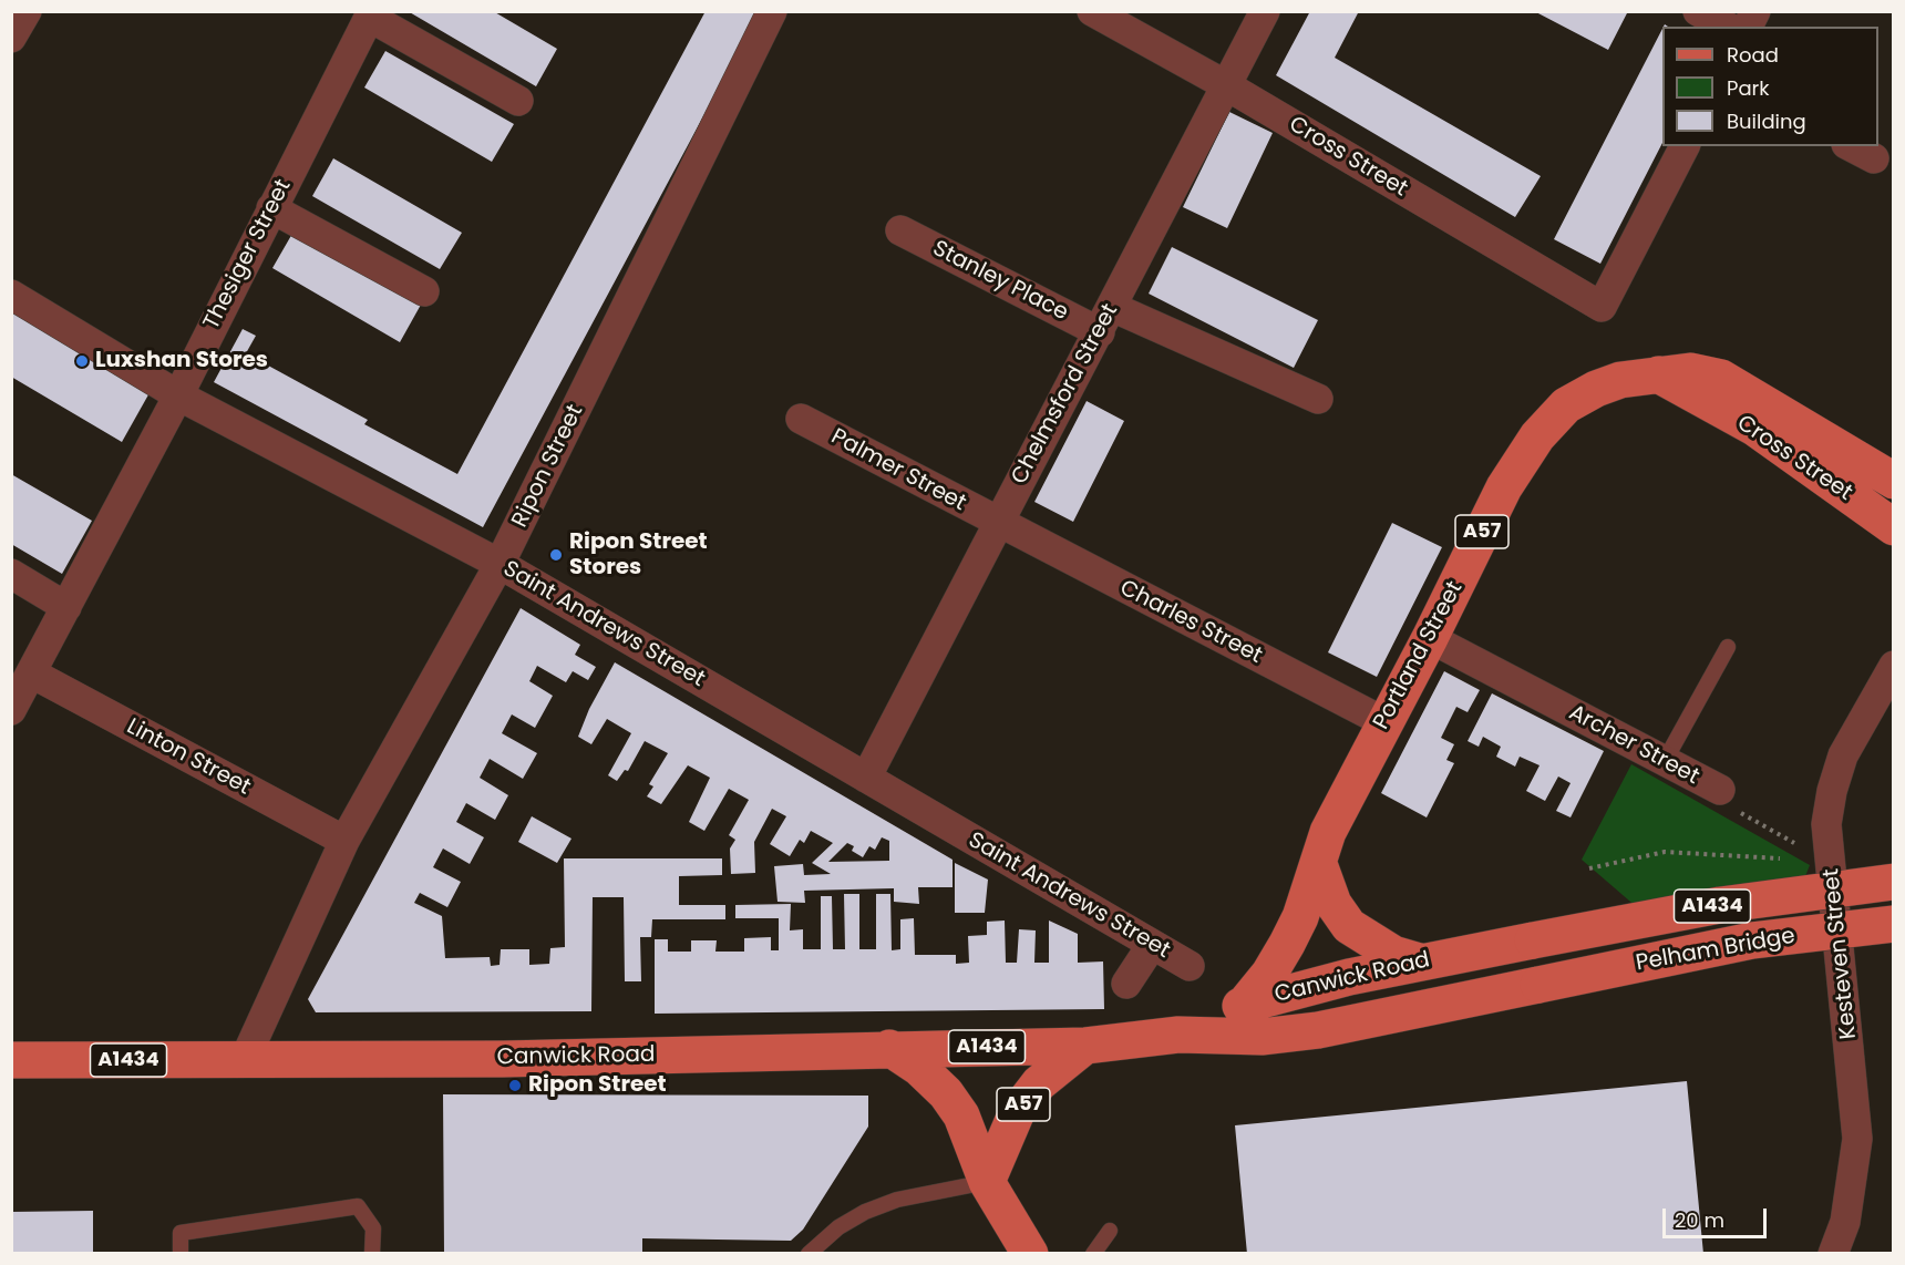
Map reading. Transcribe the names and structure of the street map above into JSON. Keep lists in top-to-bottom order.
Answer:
{
  "streets": {
    "main road": [
      "Cross Street",
      "A57",
      "Portland Street",
      "A1434",
      "Pelham Bridge",
      "Canwick Road"
    ],
    "street": [
      "Thesiger Street",
      "Stanley Place",
      "Chelmsford Street",
      "Ripon Street",
      "Palmer Street",
      "Charles Street",
      "Saint Andrews Street",
      "Archer Street",
      "Linton Street",
      "Kesteven Street"
    ]
  },
  "crossings": [
    ["Cross Street", "Chelmsford Street"],
    ["Cross Street", "Portland Street"],
    ["Thesiger Street", "Saint Andrews Street"],
    ["Thesiger Street", "Linton Street"],
    ["Stanley Place", "Chelmsford Street"],
    ["Chelmsford Street", "Palmer Street"],
    ["Chelmsford Street", "Charles Street"],
    ["Chelmsford Street", "Saint Andrews Street"],
    ["Ripon Street", "Saint Andrews Street"],
    ["Ripon Street", "Linton Street"],
    ["Ripon Street", "Canwick Road"],
    ["Palmer Street", "Charles Street"],
    ["A57", "Canwick Road"],
    ["Charles Street", "Portland Street"],
    ["Portland Street", "Archer Street"],
    ["Portland Street", "Canwick Road"],
    ["Archer Street", "Kesteven Street"],
    ["Pelham Bridge", "Canwick Road"]
  ],
  "places": ["Luxshan Stores", "Ripon Street Stores", "Ripon Street"],
  "legend": ["Road", "Park", "Building"],
  "scale_bar": "20 m"
}
